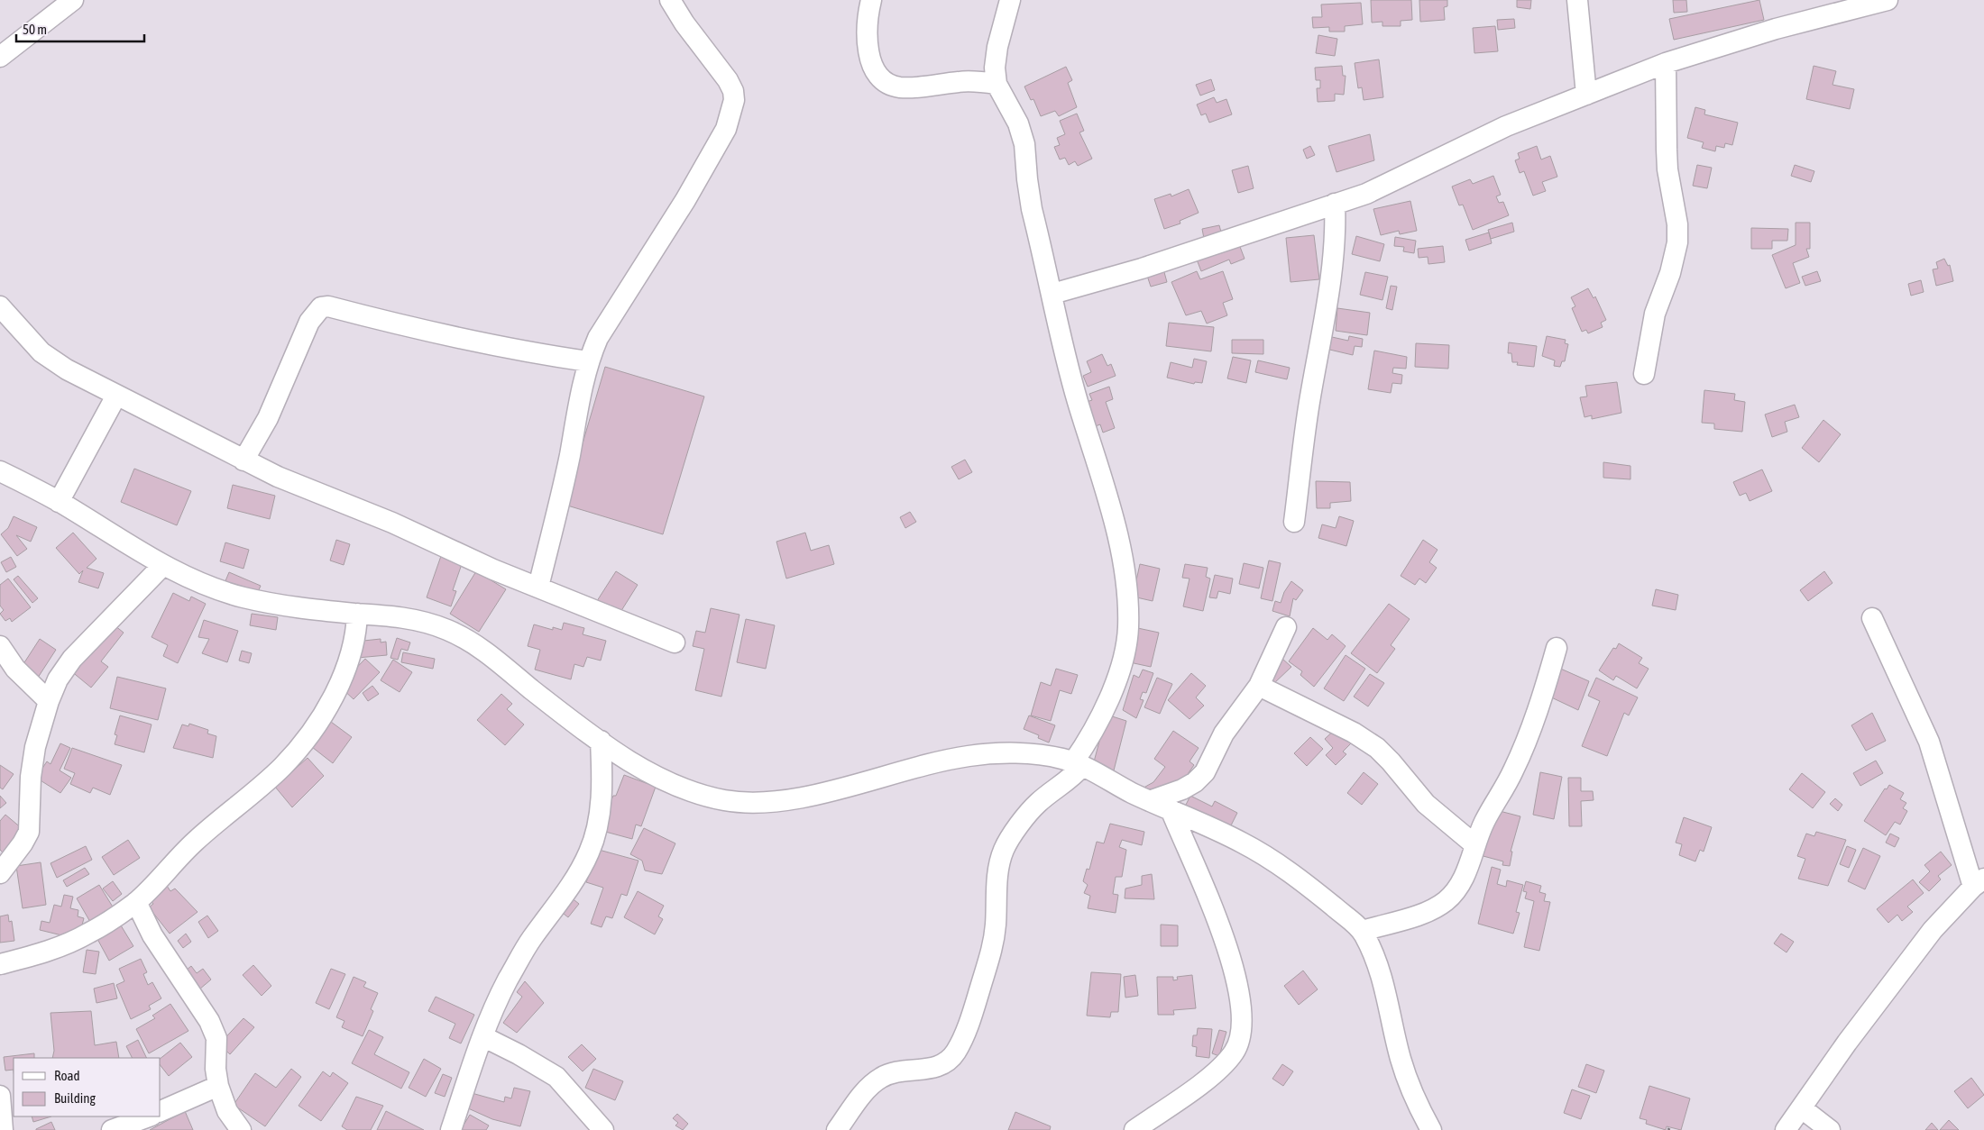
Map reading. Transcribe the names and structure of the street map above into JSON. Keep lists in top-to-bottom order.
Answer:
{
  "legend": ["Road", "Building"],
  "scale_bar": "50 m"
}
